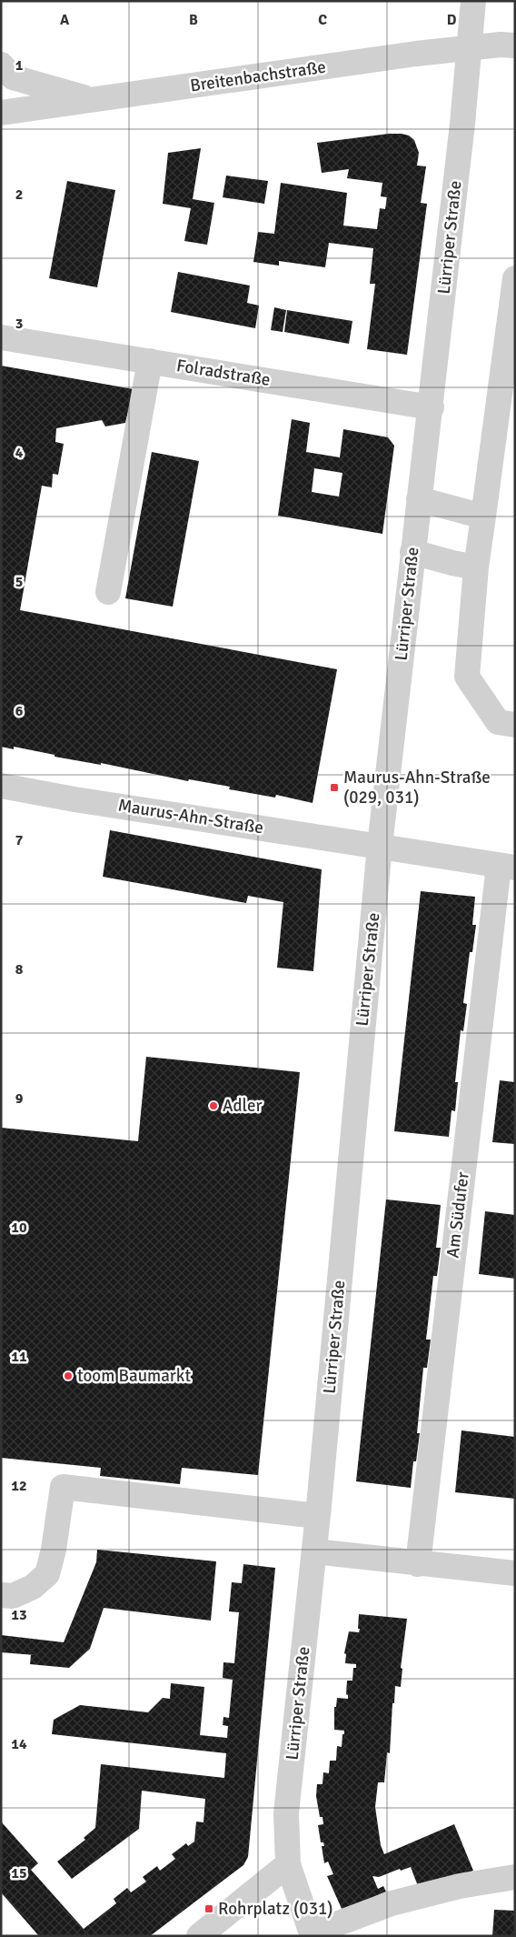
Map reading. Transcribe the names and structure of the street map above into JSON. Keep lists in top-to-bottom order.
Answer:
{
  "streets": {
    "street": [
      "Breitenbachstraße",
      "Lürriper Straße",
      "Folradstraße",
      "Maurus-Ahn-Straße",
      "Am Südufer"
    ]
  },
  "crossings": [
    ["Breitenbachstraße", "Lürriper Straße"],
    ["Lürriper Straße", "Folradstraße"],
    ["Lürriper Straße", "Maurus-Ahn-Straße"],
    ["Lürriper Straße", "Am Südufer"],
    ["Maurus-Ahn-Straße", "Am Südufer"]
  ],
  "places": {
    "transit": ["Maurus-Ahn-Straße (029, 031)", "Rohrplatz (031)"],
    "other": ["Adler", "toom Baumarkt"]
  },
  "grid": {
    "columns": [
      "A",
      "B",
      "C",
      "D"
    ],
    "rows": [
      "1",
      "2",
      "3",
      "4",
      "5",
      "6",
      "7",
      "8",
      "9",
      "10",
      "11",
      "12",
      "13",
      "14",
      "15"
    ]
  }
}
